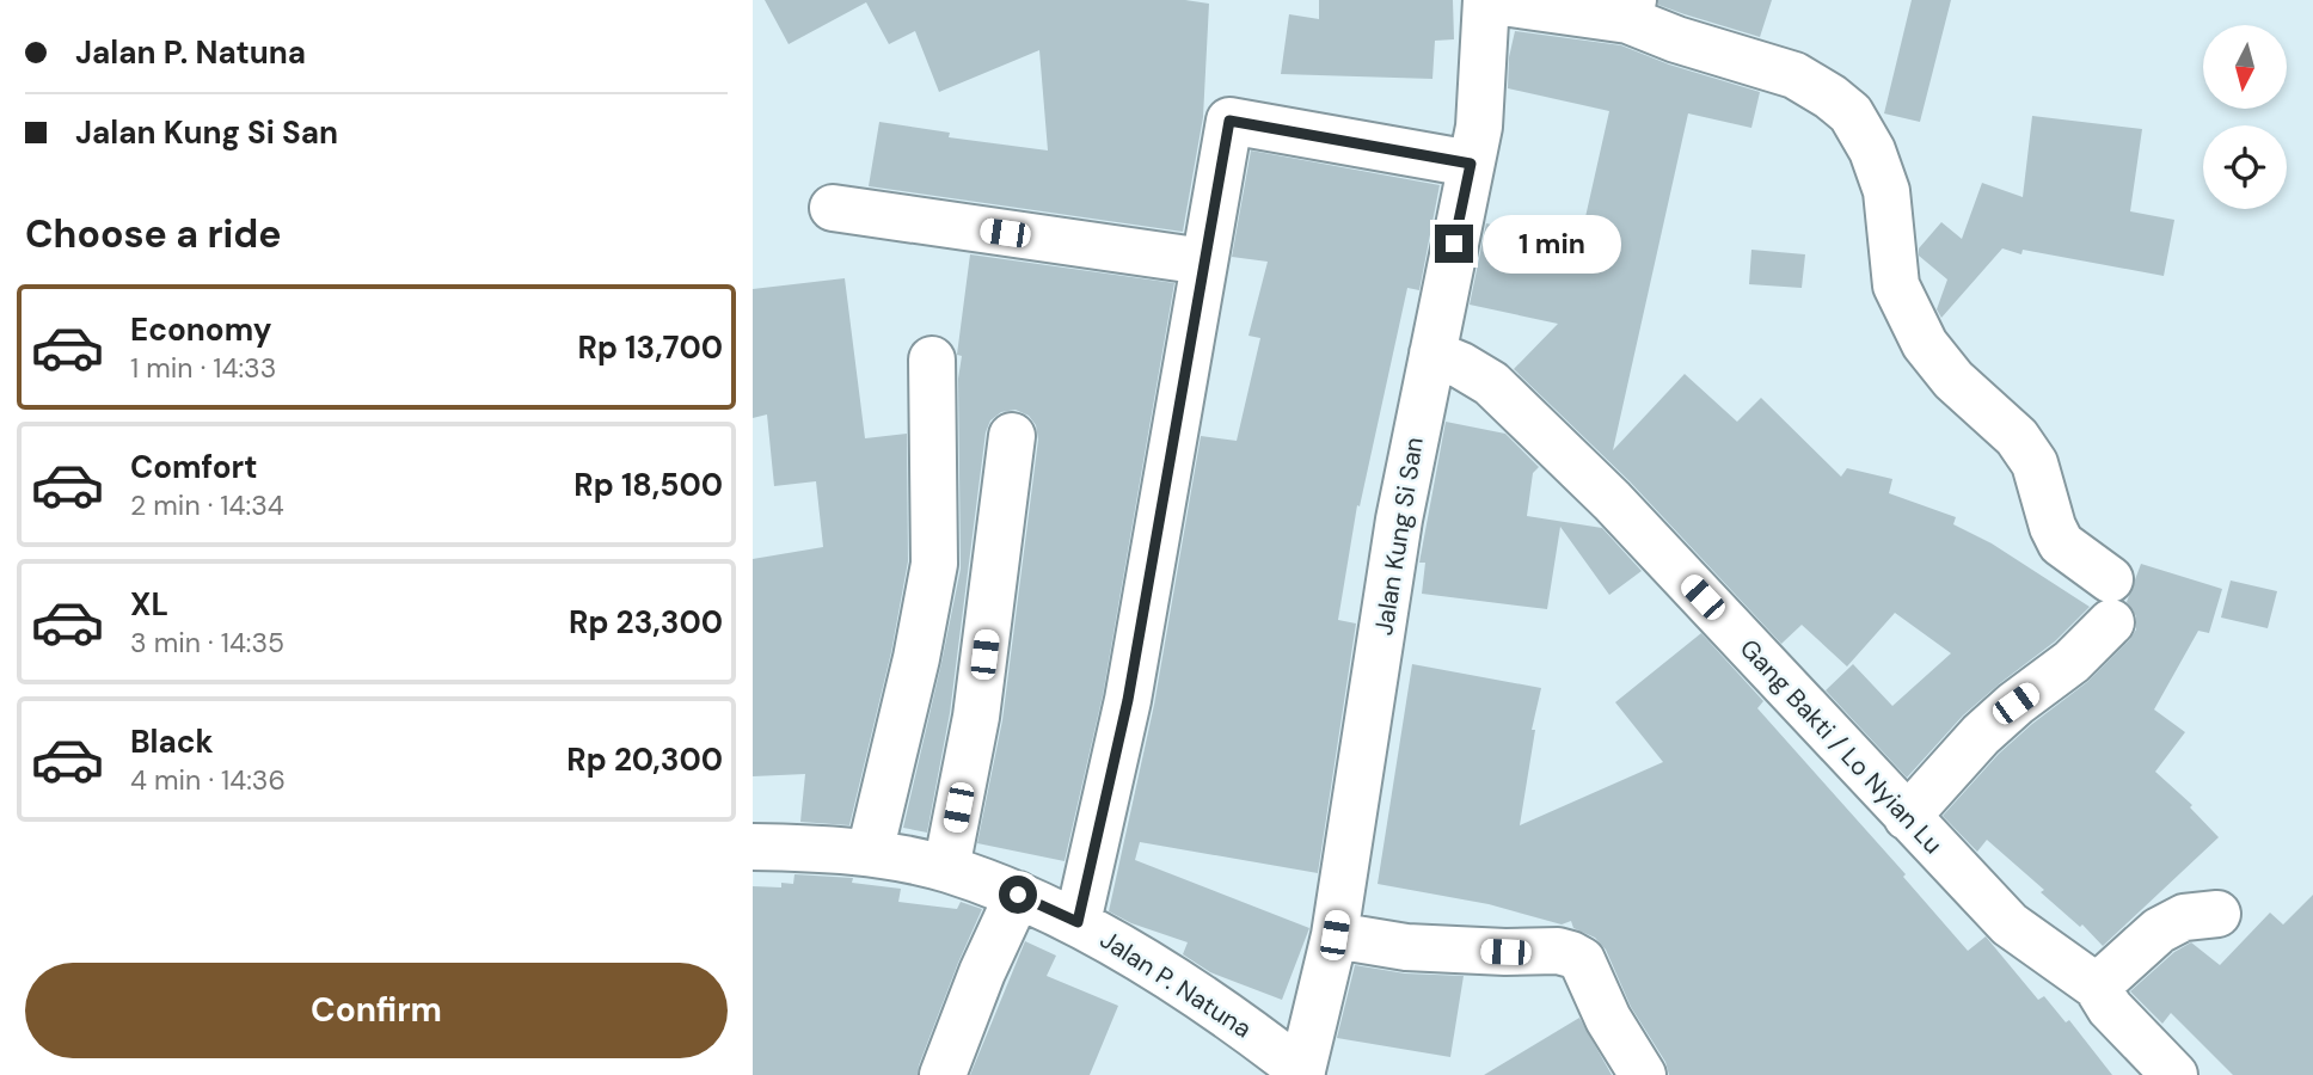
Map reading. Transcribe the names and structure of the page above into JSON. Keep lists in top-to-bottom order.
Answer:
{
  "streets": {
    "street": ["Jalan Kung Si San", "Gang Bakti / Lo Nyian Lu", "Jalan P. Natuna"]
  },
  "crossings": [
    ["Jalan Kung Si San", "Gang Bakti / Lo Nyian Lu"],
    ["Jalan Kung Si San", "Jalan P. Natuna"]
  ],
  "north": "bottom",
  "page": {
    "banner": ["Jalan P. Natuna", "Jalan Kung Si San"],
    "heading": "Choose a ride",
    "bubble": "1 min",
    "list": [
      {
        "name": "Economy",
        "note": "1 min · 14:33",
        "value": "Rp 13,700"
      },
      {
        "name": "Comfort",
        "note": "2 min · 14:34",
        "value": "Rp 18,500"
      },
      {
        "name": "XL",
        "note": "3 min · 14:35",
        "value": "Rp 23,300"
      },
      {
        "name": "Black",
        "note": "4 min · 14:36",
        "value": "Rp 20,300"
      }
    ],
    "buttons": "Confirm"
  }
}
